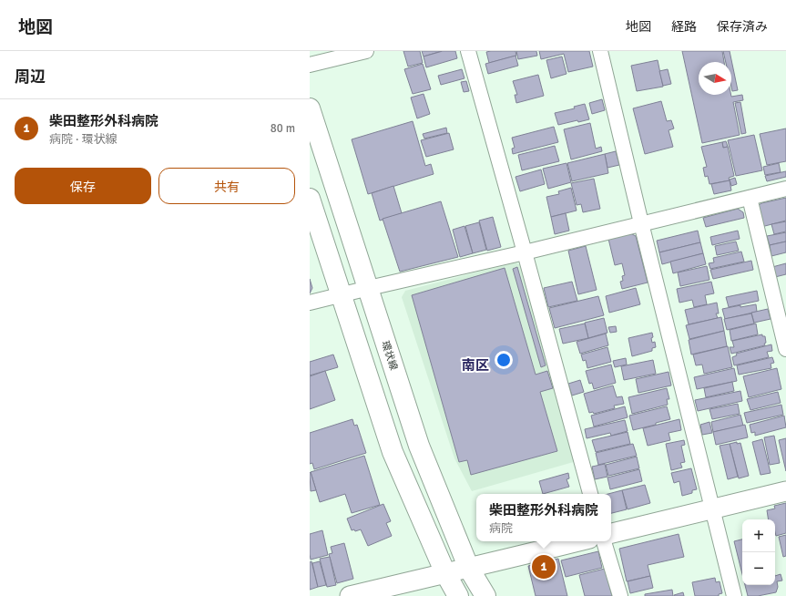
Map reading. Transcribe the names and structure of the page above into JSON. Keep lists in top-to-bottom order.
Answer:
{
  "streets": {
    "main road": ["環状線"]
  },
  "districts": ["南区"],
  "north": "right",
  "page": {
    "header": "地図",
    "nav": ["地図", "経路", "保存済み"],
    "heading": "周辺",
    "list": [
      {
        "mark": "1",
        "name": "柴田整形外科病院",
        "note": "病院 · 環状線",
        "value": "80 m"
      }
    ],
    "buttons": ["保存", "共有"],
    "popup": ["柴田整形外科病院", "病院"],
    "map_buttons": ["+", "−"],
    "pins": "1"
  }
}
